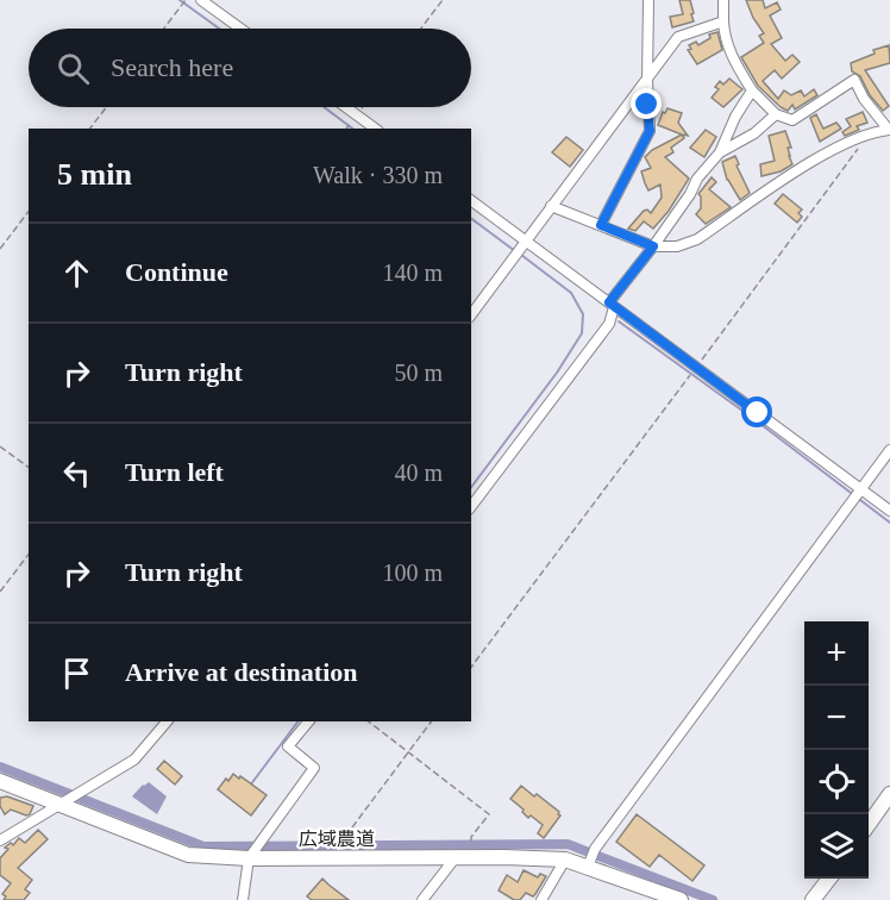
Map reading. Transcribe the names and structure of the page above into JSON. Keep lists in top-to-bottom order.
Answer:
{
  "streets": {
    "street": ["広域農道"]
  },
  "page": {
    "search": "Search here",
    "heading": ["5 min", "Walk · 330 m"],
    "list": [
      ["Continue", "140 m"],
      ["Turn right", "50 m"],
      ["Turn left", "40 m"],
      ["Turn right", "100 m"],
      "Arrive at destination"
    ],
    "map_buttons": ["+", "−"]
  }
}
